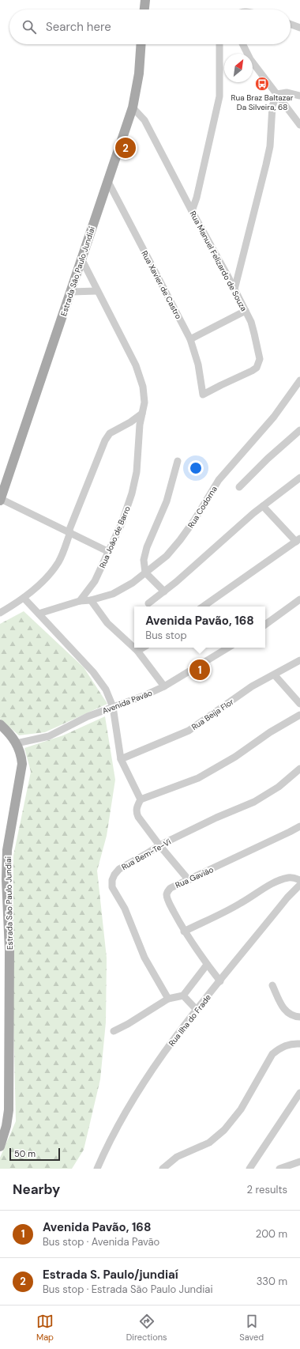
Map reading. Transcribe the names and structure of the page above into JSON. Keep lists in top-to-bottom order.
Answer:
{
  "streets": {
    "main road": ["Estrada São Paulo Jundiai"],
    "street": [
      "Rua Manuel Felizardo de Souza",
      "Rua Xavier de Castro",
      "Rua Codorna",
      "Rua João de Barro",
      "Avenida Pavão",
      "Rua Beija Flor",
      "Rua Bem-Te-Vi",
      "Rua Gavião",
      "Rua Ilha do Frade"
    ]
  },
  "crossings": [
    ["Rua Manuel Felizardo de Souza", "Estrada São Paulo Jundiai"],
    ["Rua Manuel Felizardo de Souza", "Rua Xavier de Castro"],
    ["Estrada São Paulo Jundiai", "Rua Xavier de Castro"],
    ["Estrada São Paulo Jundiai", "Rua João de Barro"],
    ["Estrada São Paulo Jundiai", "Avenida Pavão"],
    ["Rua Codorna", "Rua João de Barro"],
    ["Rua Gavião", "Rua Ilha do Frade"]
  ],
  "places": {
    "bus stop": ["Rua Braz Baltazar Da Silveira, 68"]
  },
  "scale_bar": "50 m",
  "north": "top right",
  "page": {
    "search": "Search here",
    "pins": ["2", "1"],
    "popup": ["Avenida Pavão, 168", "Bus stop"],
    "scale": "50 m",
    "heading": ["Nearby", "2 results"],
    "list": [
      {
        "mark": "1",
        "name": "Avenida Pavão, 168",
        "note": "Bus stop · Avenida Pavão",
        "value": "200 m"
      },
      {
        "mark": "2",
        "name": "Estrada S. Paulo/jundiaí",
        "note": "Bus stop · Estrada São Paulo Jundiai",
        "value": "330 m"
      }
    ],
    "nav": ["Map", "Directions", "Saved"]
  }
}
